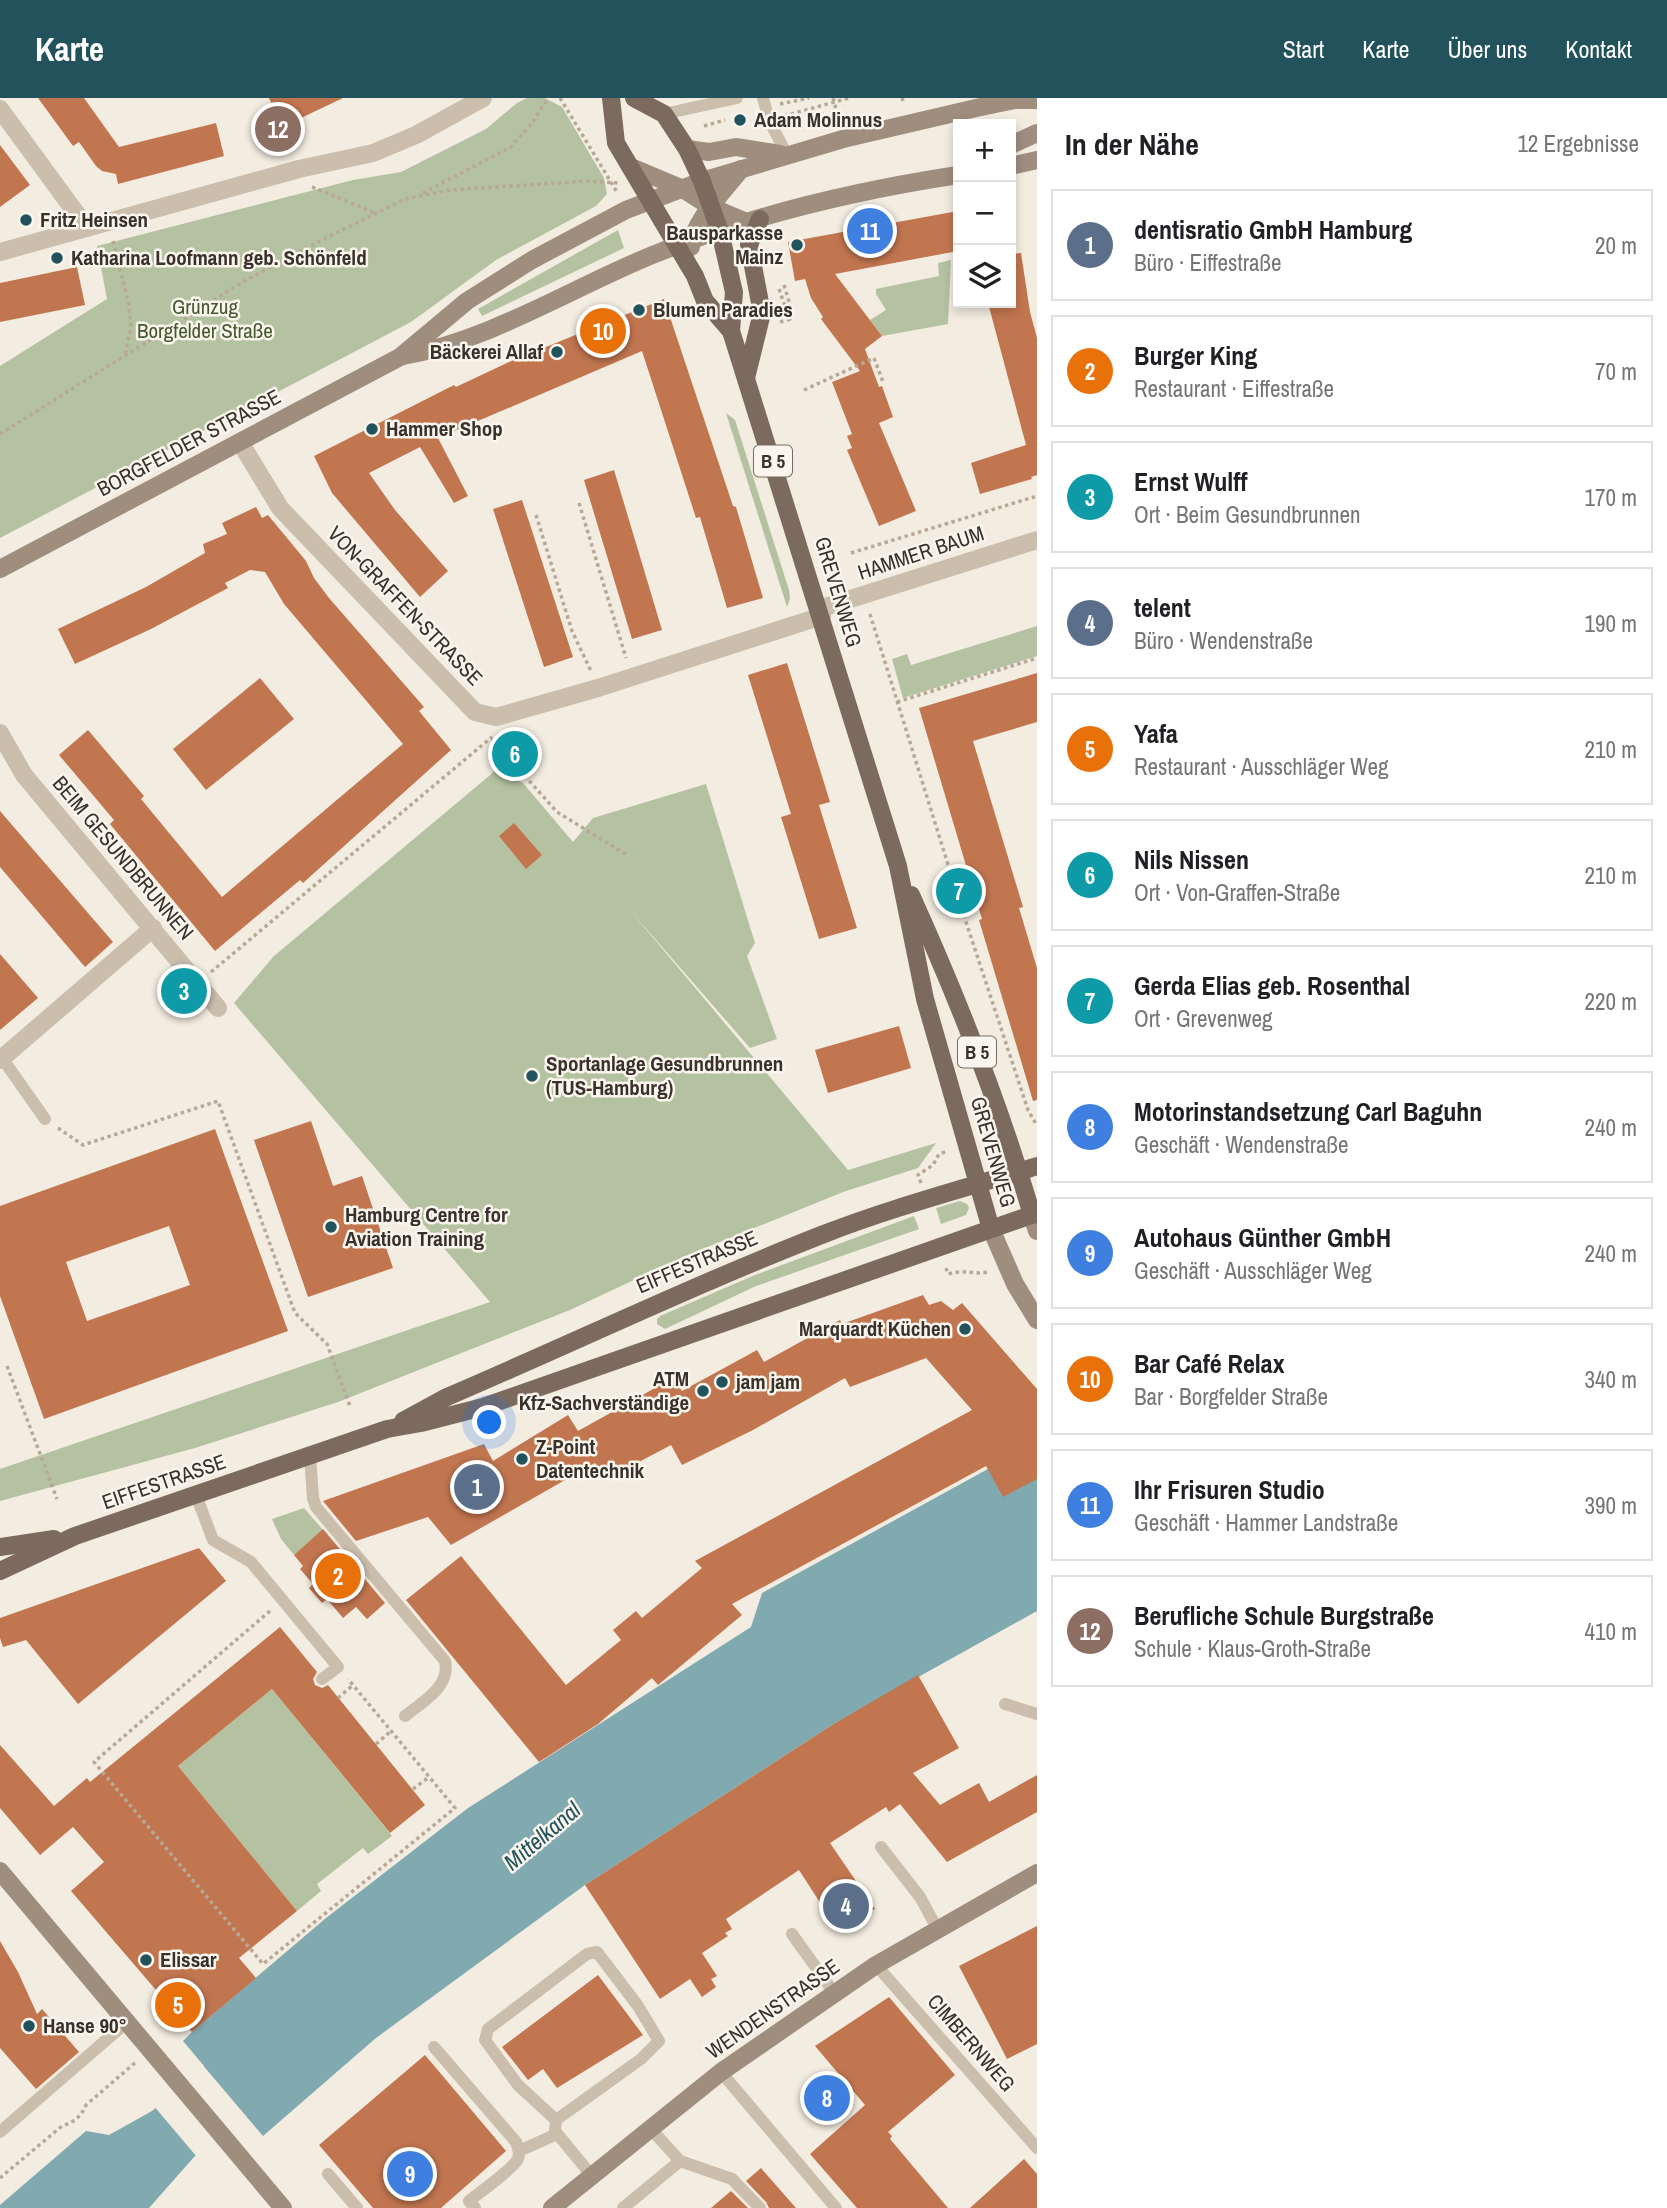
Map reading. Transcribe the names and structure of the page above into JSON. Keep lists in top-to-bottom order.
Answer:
{
  "streets": {
    "main road": [
      "BORGFELDER STRASSE",
      "B 5",
      "GREVENWEG",
      "EIFFESTRASSE",
      "WENDENSTRASSE"
    ],
    "street": ["HAMMER BAUM", "VON-GRAFFEN-STRASSE", "BEIM GESUNDBRUNNEN"],
    "lane": ["CIMBERNWEG"]
  },
  "crossings": [
    ["BORGFELDER STRASSE", "B 5"],
    ["BORGFELDER STRASSE", "GREVENWEG"],
    ["BORGFELDER STRASSE", "VON-GRAFFEN-STRASSE"],
    ["B 5", "GREVENWEG"],
    ["HAMMER BAUM", "GREVENWEG"],
    ["HAMMER BAUM", "VON-GRAFFEN-STRASSE"],
    ["GREVENWEG", "VON-GRAFFEN-STRASSE"],
    ["GREVENWEG", "EIFFESTRASSE"],
    ["WENDENSTRASSE", "CIMBERNWEG"]
  ],
  "water": ["Mittelkanal"],
  "parks": ["Grünzug Borgfelder Straße"],
  "places": [
    "Adam Molinnus",
    "Fritz Heinsen",
    "Bausparkasse Mainz",
    "Katharina Loofmann geb. Schönfeld",
    "Blumen Paradies",
    "Bäckerei Allaf",
    "Hammer Shop",
    "Sportanlage Gesundbrunnen (TUS-Hamburg)",
    "Hamburg Centre for Aviation Training",
    "Marquardt Küchen",
    "jam jam",
    "ATM Kfz-Sachverständige",
    "Z-Point Datentechnik",
    "Elissar",
    "Hanse 90°"
  ],
  "page": {
    "header": "Karte",
    "nav": [
      "Start",
      "Karte",
      "Über uns",
      "Kontakt"
    ],
    "heading": ["In der Nähe", "12 Ergebnisse"],
    "pins": [
      "12",
      "11",
      "10",
      "6",
      "7",
      "3",
      "1",
      "2",
      "4",
      "5",
      "8",
      "9"
    ],
    "map_buttons": ["+", "−"],
    "list": [
      {
        "mark": "1",
        "name": "dentisratio GmbH Hamburg",
        "note": "Büro · Eiffestraße",
        "value": "20 m"
      },
      {
        "mark": "2",
        "name": "Burger King",
        "note": "Restaurant · Eiffestraße",
        "value": "70 m"
      },
      {
        "mark": "3",
        "name": "Ernst Wulff",
        "note": "Ort · Beim Gesundbrunnen",
        "value": "170 m"
      },
      {
        "mark": "4",
        "name": "telent",
        "note": "Büro · Wendenstraße",
        "value": "190 m"
      },
      {
        "mark": "5",
        "name": "Yafa",
        "note": "Restaurant · Ausschläger Weg",
        "value": "210 m"
      },
      {
        "mark": "6",
        "name": "Nils Nissen",
        "note": "Ort · Von-Graffen-Straße",
        "value": "210 m"
      },
      {
        "mark": "7",
        "name": "Gerda Elias geb. Rosenthal",
        "note": "Ort · Grevenweg",
        "value": "220 m"
      },
      {
        "mark": "8",
        "name": "Motorinstandsetzung Carl Baguhn",
        "note": "Geschäft · Wendenstraße",
        "value": "240 m"
      },
      {
        "mark": "9",
        "name": "Autohaus Günther GmbH",
        "note": "Geschäft · Ausschläger Weg",
        "value": "240 m"
      },
      {
        "mark": "10",
        "name": "Bar Café Relax",
        "note": "Bar · Borgfelder Straße",
        "value": "340 m"
      },
      {
        "mark": "11",
        "name": "Ihr Frisuren Studio",
        "note": "Geschäft · Hammer Landstraße",
        "value": "390 m"
      },
      {
        "mark": "12",
        "name": "Berufliche Schule Burgstraße",
        "note": "Schule · Klaus-Groth-Straße",
        "value": "410 m"
      }
    ]
  }
}
